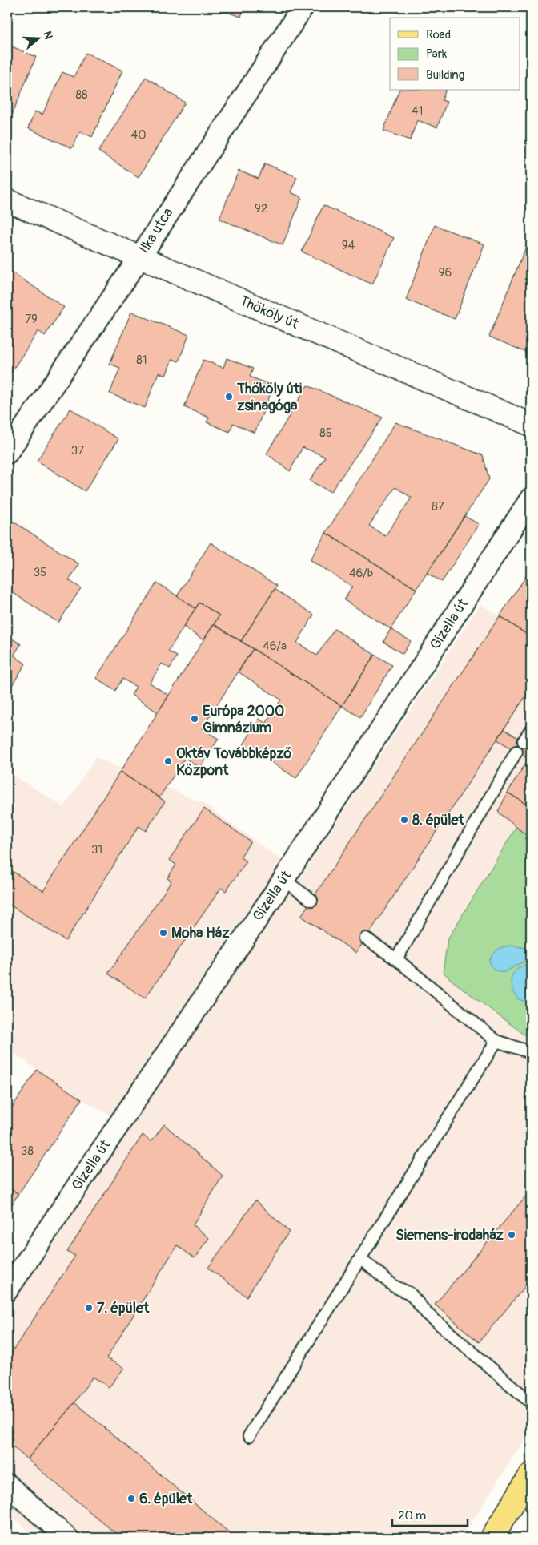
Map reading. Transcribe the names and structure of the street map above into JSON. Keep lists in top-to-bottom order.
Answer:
{
  "streets": {
    "main road": ["Thököly út"],
    "street": ["Ilka utca", "Gizella út"]
  },
  "crossings": [
    ["Ilka utca", "Thököly út"]
  ],
  "places": [
    "Thököly úti zsinagóga",
    "Európa 2000 Gimnázium",
    "Oktáv Továbbképző Központ",
    "8. épület",
    "Moha Ház",
    "Siemens-irodaház",
    "7. épület",
    "6. épület"
  ],
  "house_numbers": [
    "88",
    "41",
    "40",
    "92",
    "94",
    "96",
    "79",
    "81",
    "85",
    "37",
    "87",
    "35",
    "46/b",
    "46/a",
    "31",
    "38"
  ],
  "legend": ["Road", "Park", "Building"],
  "scale_bar": "20 m",
  "north": "right"
}
